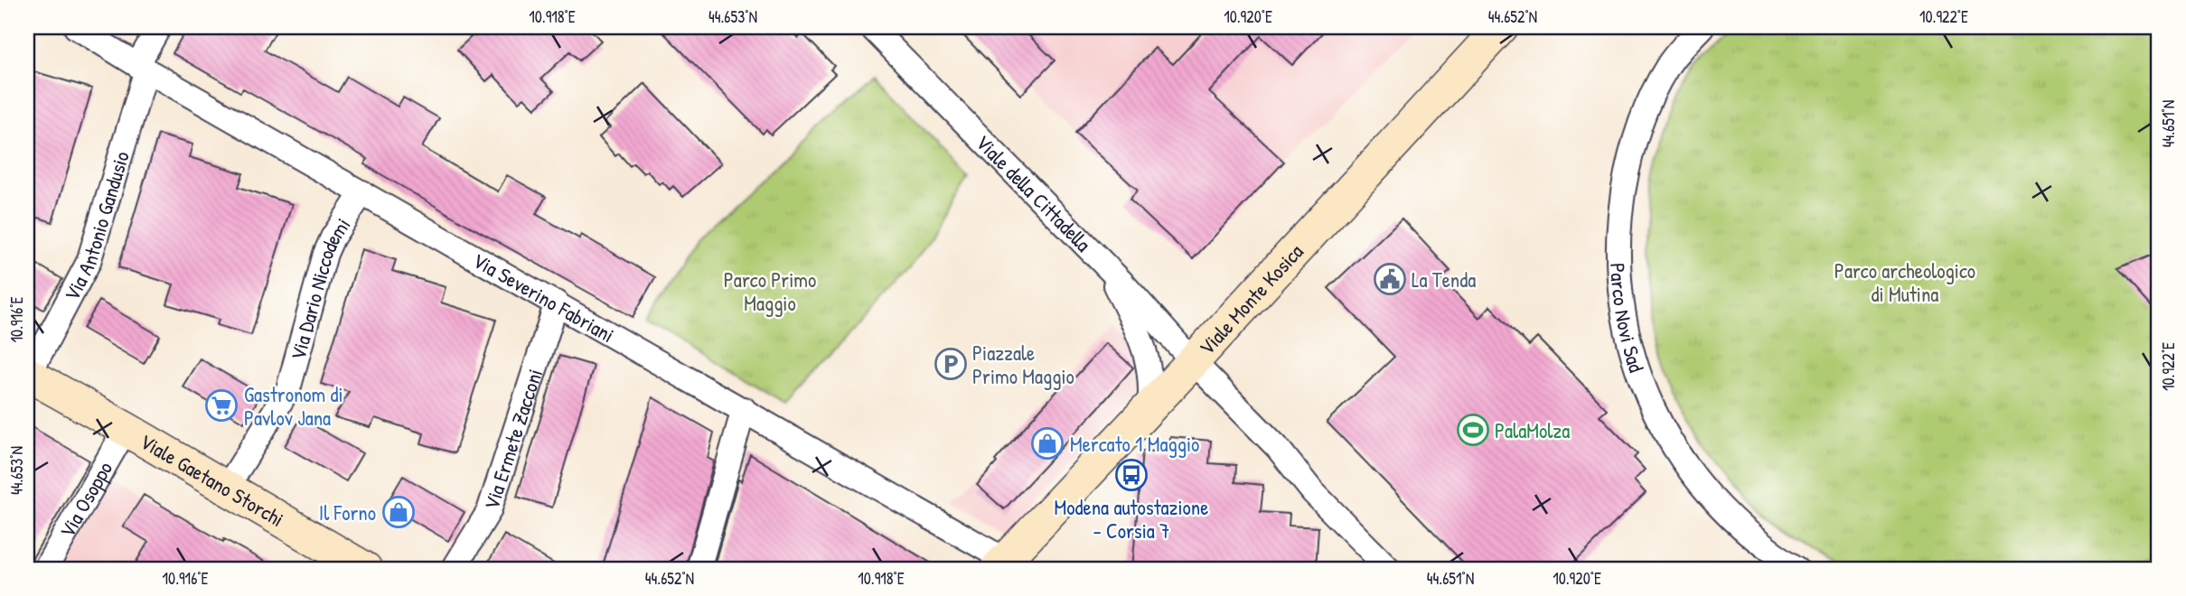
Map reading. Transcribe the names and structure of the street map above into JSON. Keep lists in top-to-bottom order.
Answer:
{
  "streets": {
    "street": [
      "Viale della Cittadella",
      "Via Antonio Gandusio",
      "Via Dario Niccodemi",
      "Via Severino Fabriani",
      "Viale Monte Kosica",
      "Parco Novi Sad",
      "Via Ermete Zacconi",
      "Viale Gaetano Storchi",
      "Via Osoppo"
    ]
  },
  "crossings": [
    ["Viale della Cittadella", "Viale Monte Kosica"],
    ["Via Antonio Gandusio", "Via Severino Fabriani"],
    ["Via Antonio Gandusio", "Viale Gaetano Storchi"],
    ["Via Dario Niccodemi", "Via Severino Fabriani"],
    ["Via Dario Niccodemi", "Viale Gaetano Storchi"],
    ["Via Severino Fabriani", "Viale Monte Kosica"],
    ["Via Severino Fabriani", "Via Ermete Zacconi"],
    ["Viale Gaetano Storchi", "Via Osoppo"]
  ],
  "parks": ["Parco archeologico di Mutina", "Parco Primo Maggio"],
  "places": {
    "public building": ["La Tenda"],
    "parking": ["Piazzale Primo Maggio"],
    "supermarket": ["Gastronom di Pavlov Jana"],
    "sports": ["PalaMolza"],
    "shop": ["Mercato 1 Maggio", "Il Forno"],
    "bus stop": ["Modena autostazione - Corsia 7"]
  },
  "coordinates": [
    "10.918°E",
    "44.653°N",
    "10.920°E",
    "44.652°N",
    "10.922°E",
    "44.651°N",
    "10.916°E"
  ]
}
